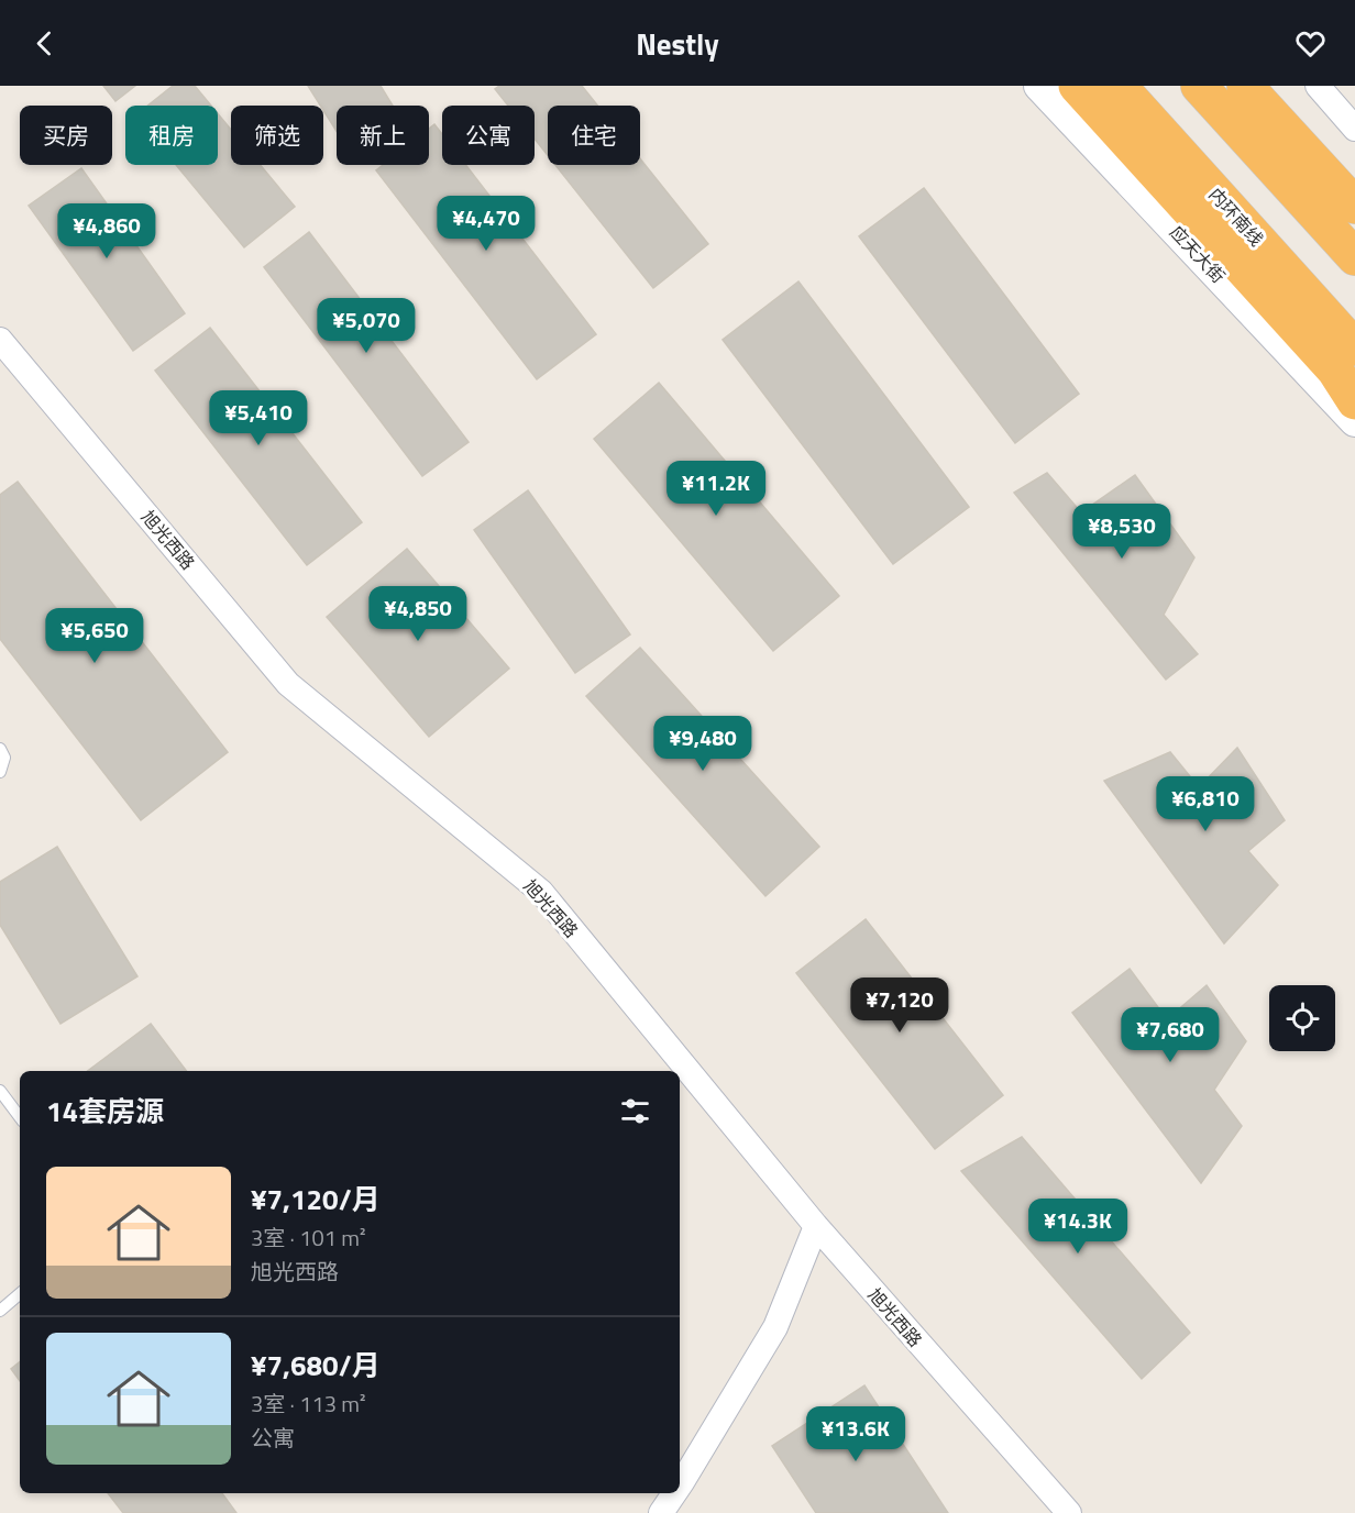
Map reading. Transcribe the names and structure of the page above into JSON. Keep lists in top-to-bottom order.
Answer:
{
  "streets": {
    "highway": ["内环南线"],
    "street": ["应天大街", "旭光西路"]
  },
  "page": {
    "header": "Nestly",
    "chip": [
      "买房",
      "租房",
      "筛选",
      "新上",
      "公寓",
      "住宅"
    ],
    "price": [
      "¥4,470",
      "¥4,860",
      "¥5,070",
      "¥5,410",
      "¥11.2K",
      "¥8,530",
      "¥4,850",
      "¥5,650",
      "¥9,480",
      "¥6,810",
      "¥7,120",
      "¥7,680",
      "¥14.3K",
      "¥13.6K"
    ],
    "heading": "14套房源",
    "list": [
      {
        "name": "¥7,120/月",
        "note": "3室 · 101 m² · 旭光西路"
      },
      {
        "name": "¥7,680/月",
        "note": "3室 · 113 m² · 公寓"
      }
    ]
  }
}
